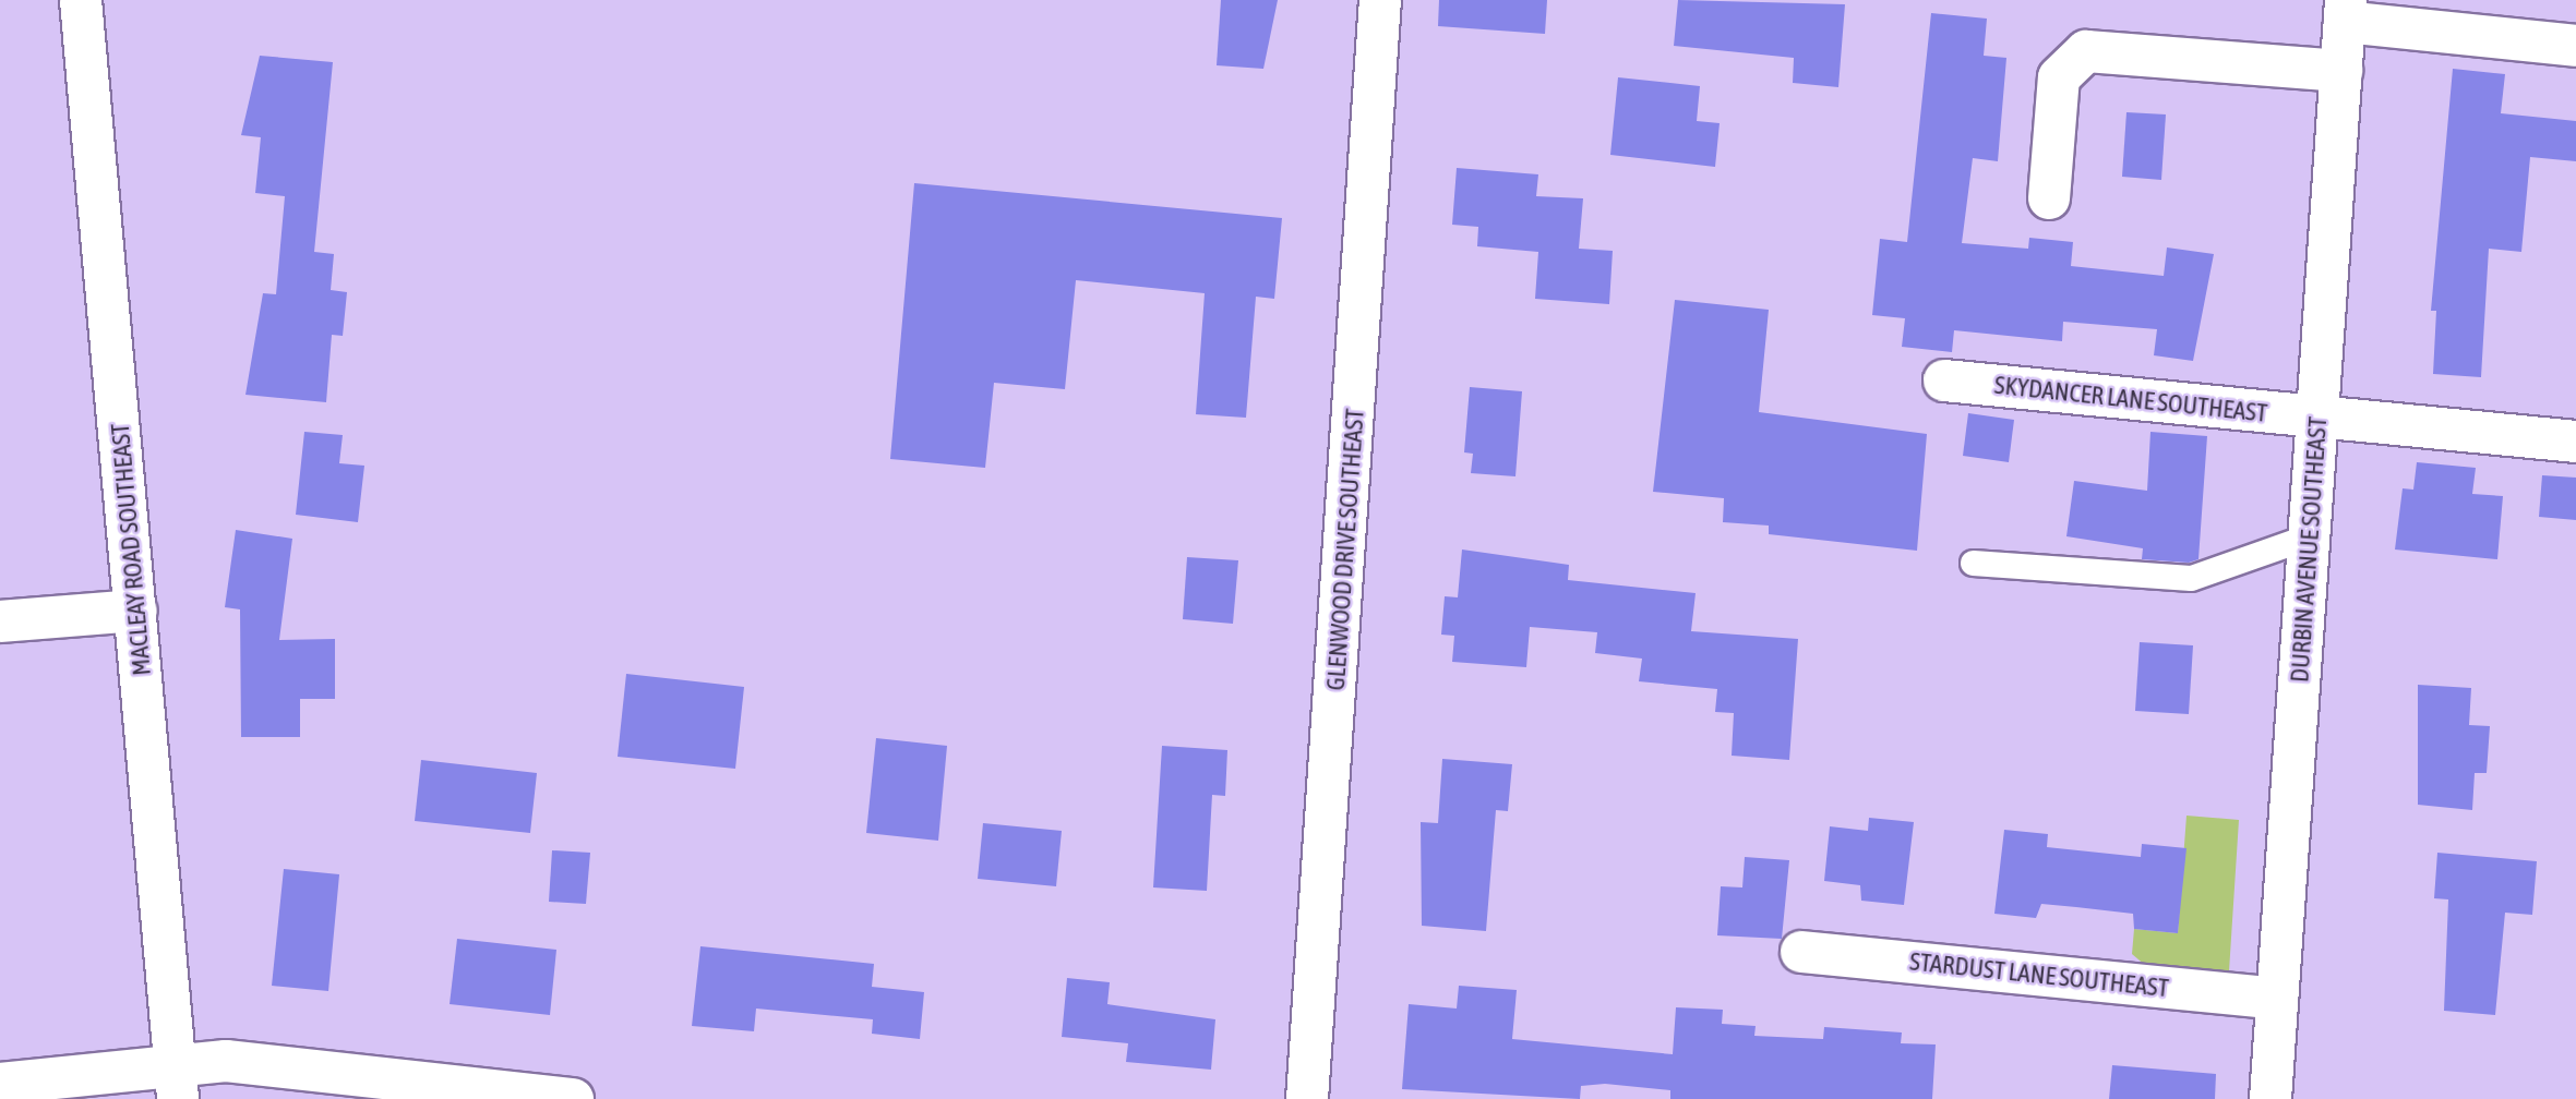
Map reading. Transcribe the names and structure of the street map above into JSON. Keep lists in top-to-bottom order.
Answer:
{
  "streets": {
    "street": [
      "SKYDANCER LANE SOUTHEAST",
      "MACLEAY ROAD SOUTHEAST",
      "GLENWOOD DRIVE SOUTHEAST",
      "DURBIN AVENUE SOUTHEAST",
      "STARDUST LANE SOUTHEAST"
    ]
  },
  "crossings": [
    ["SKYDANCER LANE SOUTHEAST", "DURBIN AVENUE SOUTHEAST"],
    ["DURBIN AVENUE SOUTHEAST", "STARDUST LANE SOUTHEAST"]
  ]
}
